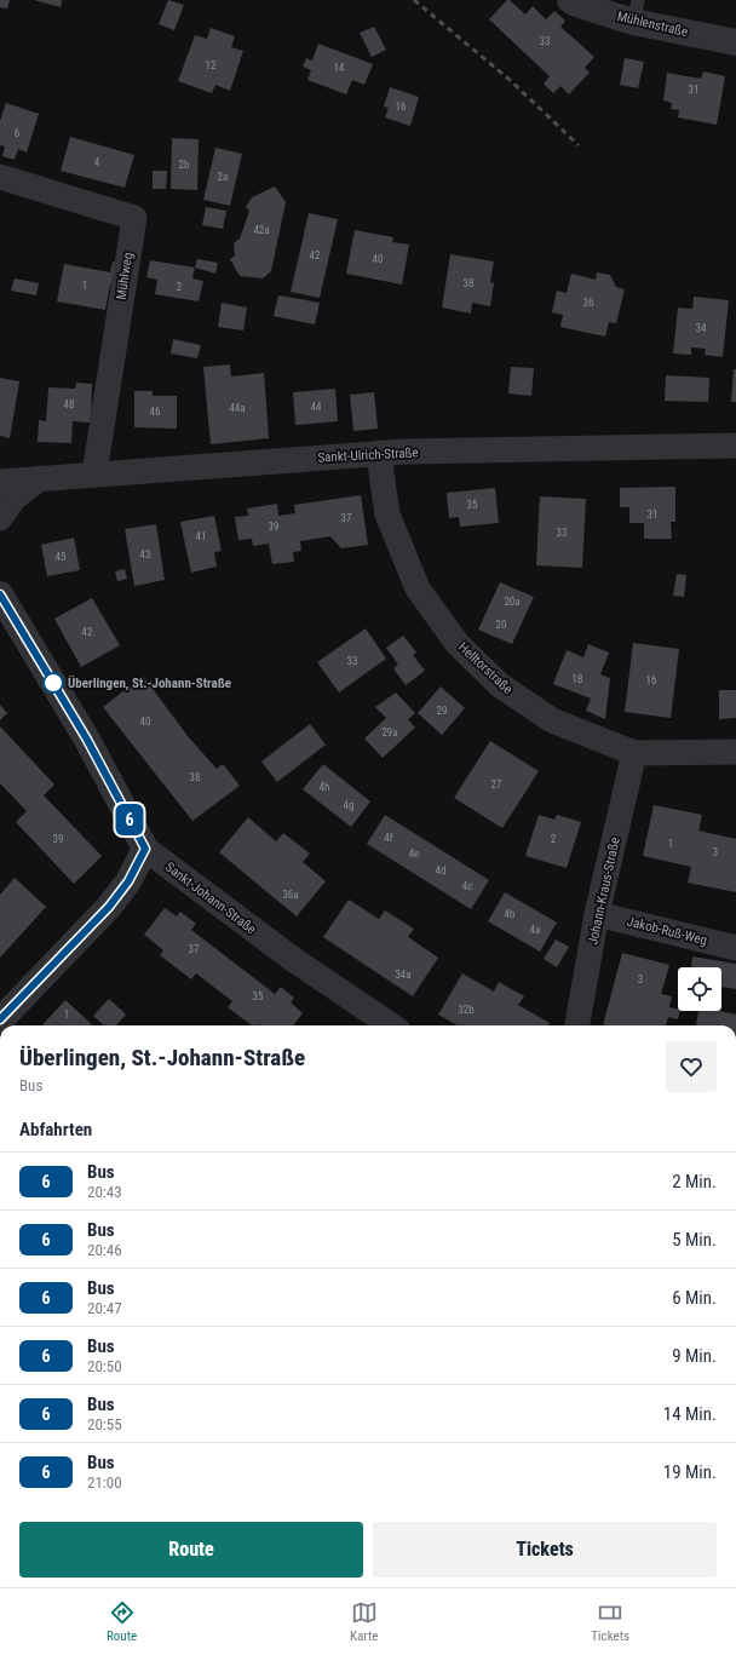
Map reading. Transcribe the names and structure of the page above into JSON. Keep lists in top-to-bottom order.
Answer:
{
  "streets": {
    "street": [
      "Mühlenstraße",
      "Mühlweg",
      "Sankt-Ulrich-Straße",
      "Helltorstraße",
      "Johann-Kraus-Straße",
      "Sankt-Johann-Straße",
      "Jakob-Ruß-Weg"
    ]
  },
  "crossings": [
    ["Mühlweg", "Sankt-Ulrich-Straße"],
    ["Sankt-Ulrich-Straße", "Helltorstraße"],
    ["Helltorstraße", "Johann-Kraus-Straße"],
    ["Johann-Kraus-Straße", "Jakob-Ruß-Weg"]
  ],
  "places": ["Überlingen, St.-Johann-Straße"],
  "lines": ["bus line 6"],
  "house_numbers": [
    "33",
    "12",
    "14",
    "31",
    "16",
    "6",
    "4",
    "2b",
    "2a",
    "42a",
    "42",
    "40",
    "38",
    "1",
    "2",
    "36",
    "34",
    "48",
    "44",
    "44a",
    "46",
    "35",
    "31",
    "37",
    "39",
    "33",
    "41",
    "43",
    "45",
    "20a",
    "20",
    "42",
    "33",
    "18",
    "16",
    "29",
    "40",
    "29a",
    "38",
    "27",
    "4h",
    "4g",
    "4f",
    "39",
    "2",
    "1",
    "3",
    "4e",
    "4d",
    "4c",
    "36a",
    "4b",
    "4a",
    "37",
    "34a",
    "3",
    "35",
    "32b",
    "1"
  ],
  "page": {
    "on_map": "6",
    "heading": [
      ["Überlingen, St.-Johann-Straße", "Bus"],
      "Abfahrten"
    ],
    "list": [
      {
        "mark": "6",
        "name": "Bus",
        "note": "20:43",
        "value": "2 Min."
      },
      {
        "mark": "6",
        "name": "Bus",
        "note": "20:46",
        "value": "5 Min."
      },
      {
        "mark": "6",
        "name": "Bus",
        "note": "20:47",
        "value": "6 Min."
      },
      {
        "mark": "6",
        "name": "Bus",
        "note": "20:50",
        "value": "9 Min."
      },
      {
        "mark": "6",
        "name": "Bus",
        "note": "20:55",
        "value": "14 Min."
      },
      {
        "mark": "6",
        "name": "Bus",
        "note": "21:00",
        "value": "19 Min."
      }
    ],
    "buttons": ["Route", "Tickets"],
    "tabs": ["Route", "Karte", "Tickets"]
  }
}
